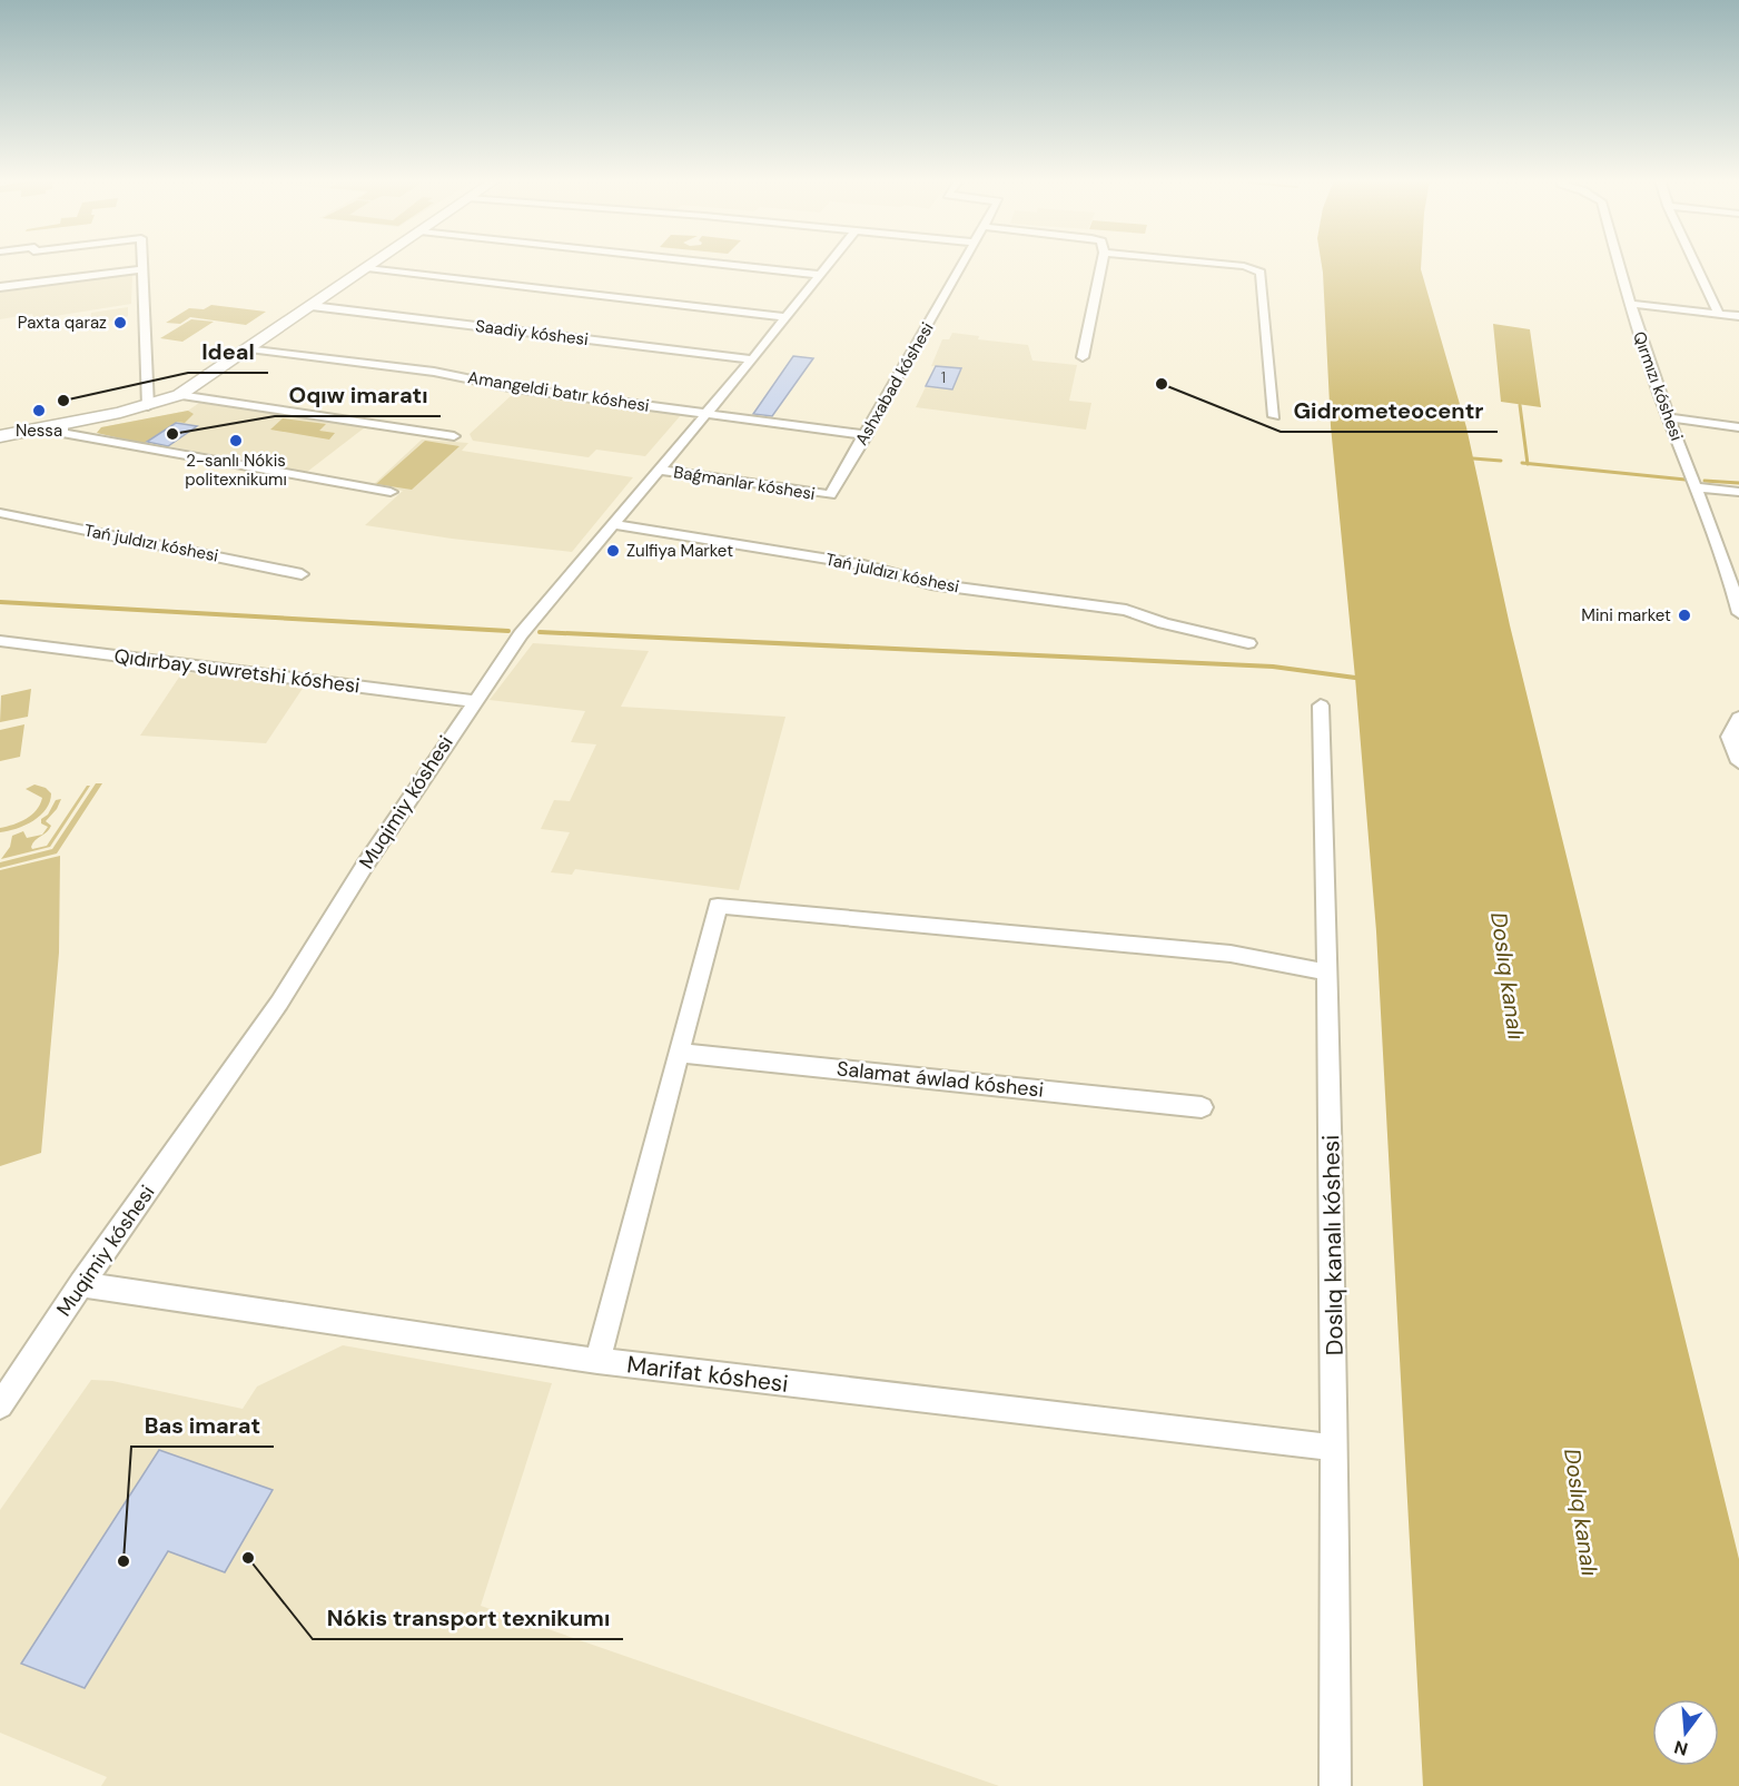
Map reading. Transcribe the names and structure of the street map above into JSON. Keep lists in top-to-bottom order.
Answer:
{
  "streets": {
    "street": [
      "Saadiy kóshesi",
      "Ashxabad kóshesi",
      "Qırmızı kóshesi",
      "Amangeldi batır kóshesi",
      "Baǵmanlar kóshesi",
      "Tań juldızı kóshesi",
      "Qıdırbay suwretshi kóshesi",
      "Muqimiy kóshesi",
      "Salamat áwlad kóshesi",
      "Doslıq kanalı kóshesi",
      "Marifat kóshesi"
    ]
  },
  "crossings": [
    ["Saadiy kóshesi", "Muqimiy kóshesi"],
    ["Ashxabad kóshesi", "Amangeldi batır kóshesi"],
    ["Ashxabad kóshesi", "Baǵmanlar kóshesi"],
    ["Amangeldi batır kóshesi", "Muqimiy kóshesi"],
    ["Baǵmanlar kóshesi", "Muqimiy kóshesi"],
    ["Tań juldızı kóshesi", "Muqimiy kóshesi"],
    ["Qıdırbay suwretshi kóshesi", "Muqimiy kóshesi"],
    ["Muqimiy kóshesi", "Marifat kóshesi"],
    ["Doslıq kanalı kóshesi", "Marifat kóshesi"]
  ],
  "water": ["Doslıq kanalı"],
  "places": [
    "Paxta qaraz",
    "Gidrometeocentr",
    "Ideal",
    "Nessa",
    "Oqıw imaratı",
    "2-sanlı Nókis politexnikumı",
    "Zulfiya Market",
    "Mini market",
    "Nókis transport texnikumı",
    "Bas imarat"
  ],
  "house_numbers": ["1"],
  "north": "bottom"
}
